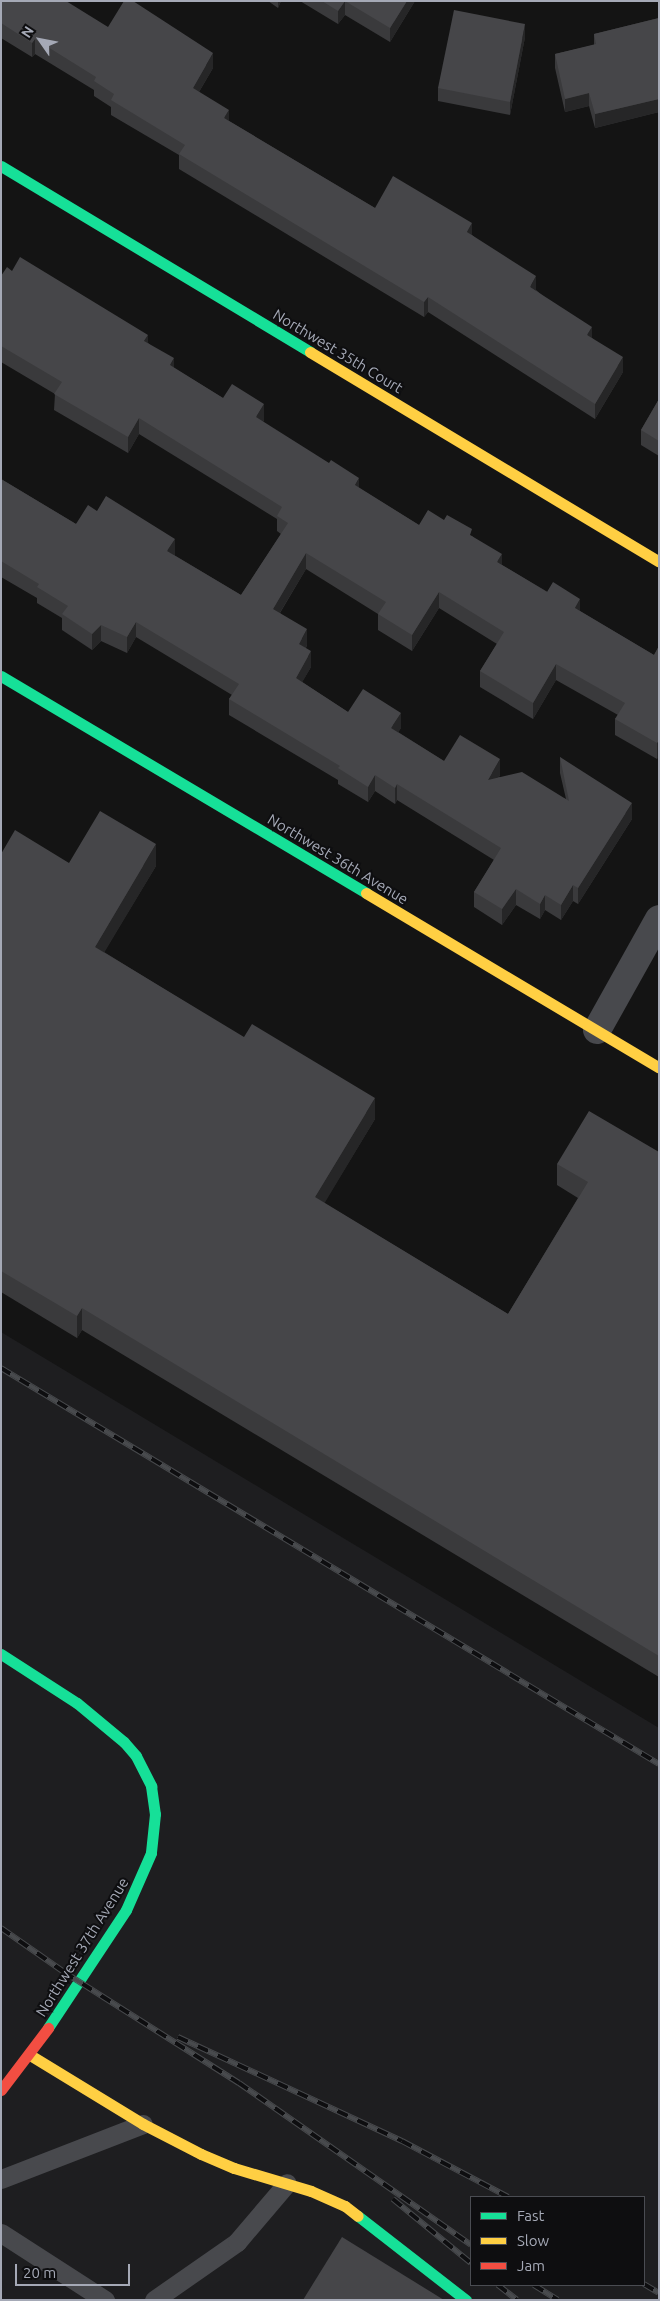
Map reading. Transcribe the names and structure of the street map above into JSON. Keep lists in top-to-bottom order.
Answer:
{
  "streets": {
    "street": ["Northwest 35th Court", "Northwest 36th Avenue", "Northwest 37th Avenue"]
  },
  "legend": ["Fast", "Slow", "Jam"],
  "scale_bar": "20 m",
  "north": "top left"
}
